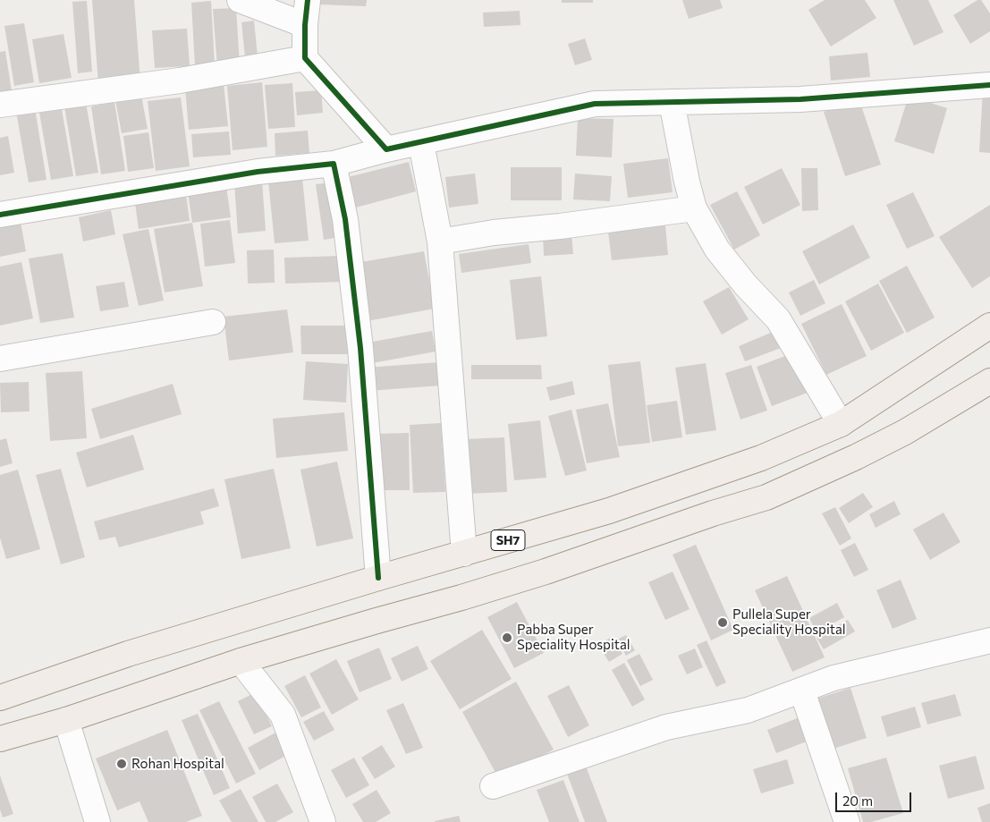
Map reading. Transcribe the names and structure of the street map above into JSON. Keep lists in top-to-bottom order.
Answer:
{
  "streets": {
    "main road": ["SH7"]
  },
  "places": ["Pullela Super Speciality Hospital", "Pabba Super Speciality Hospital", "Rohan Hospital"],
  "scale_bar": "20 m"
}
